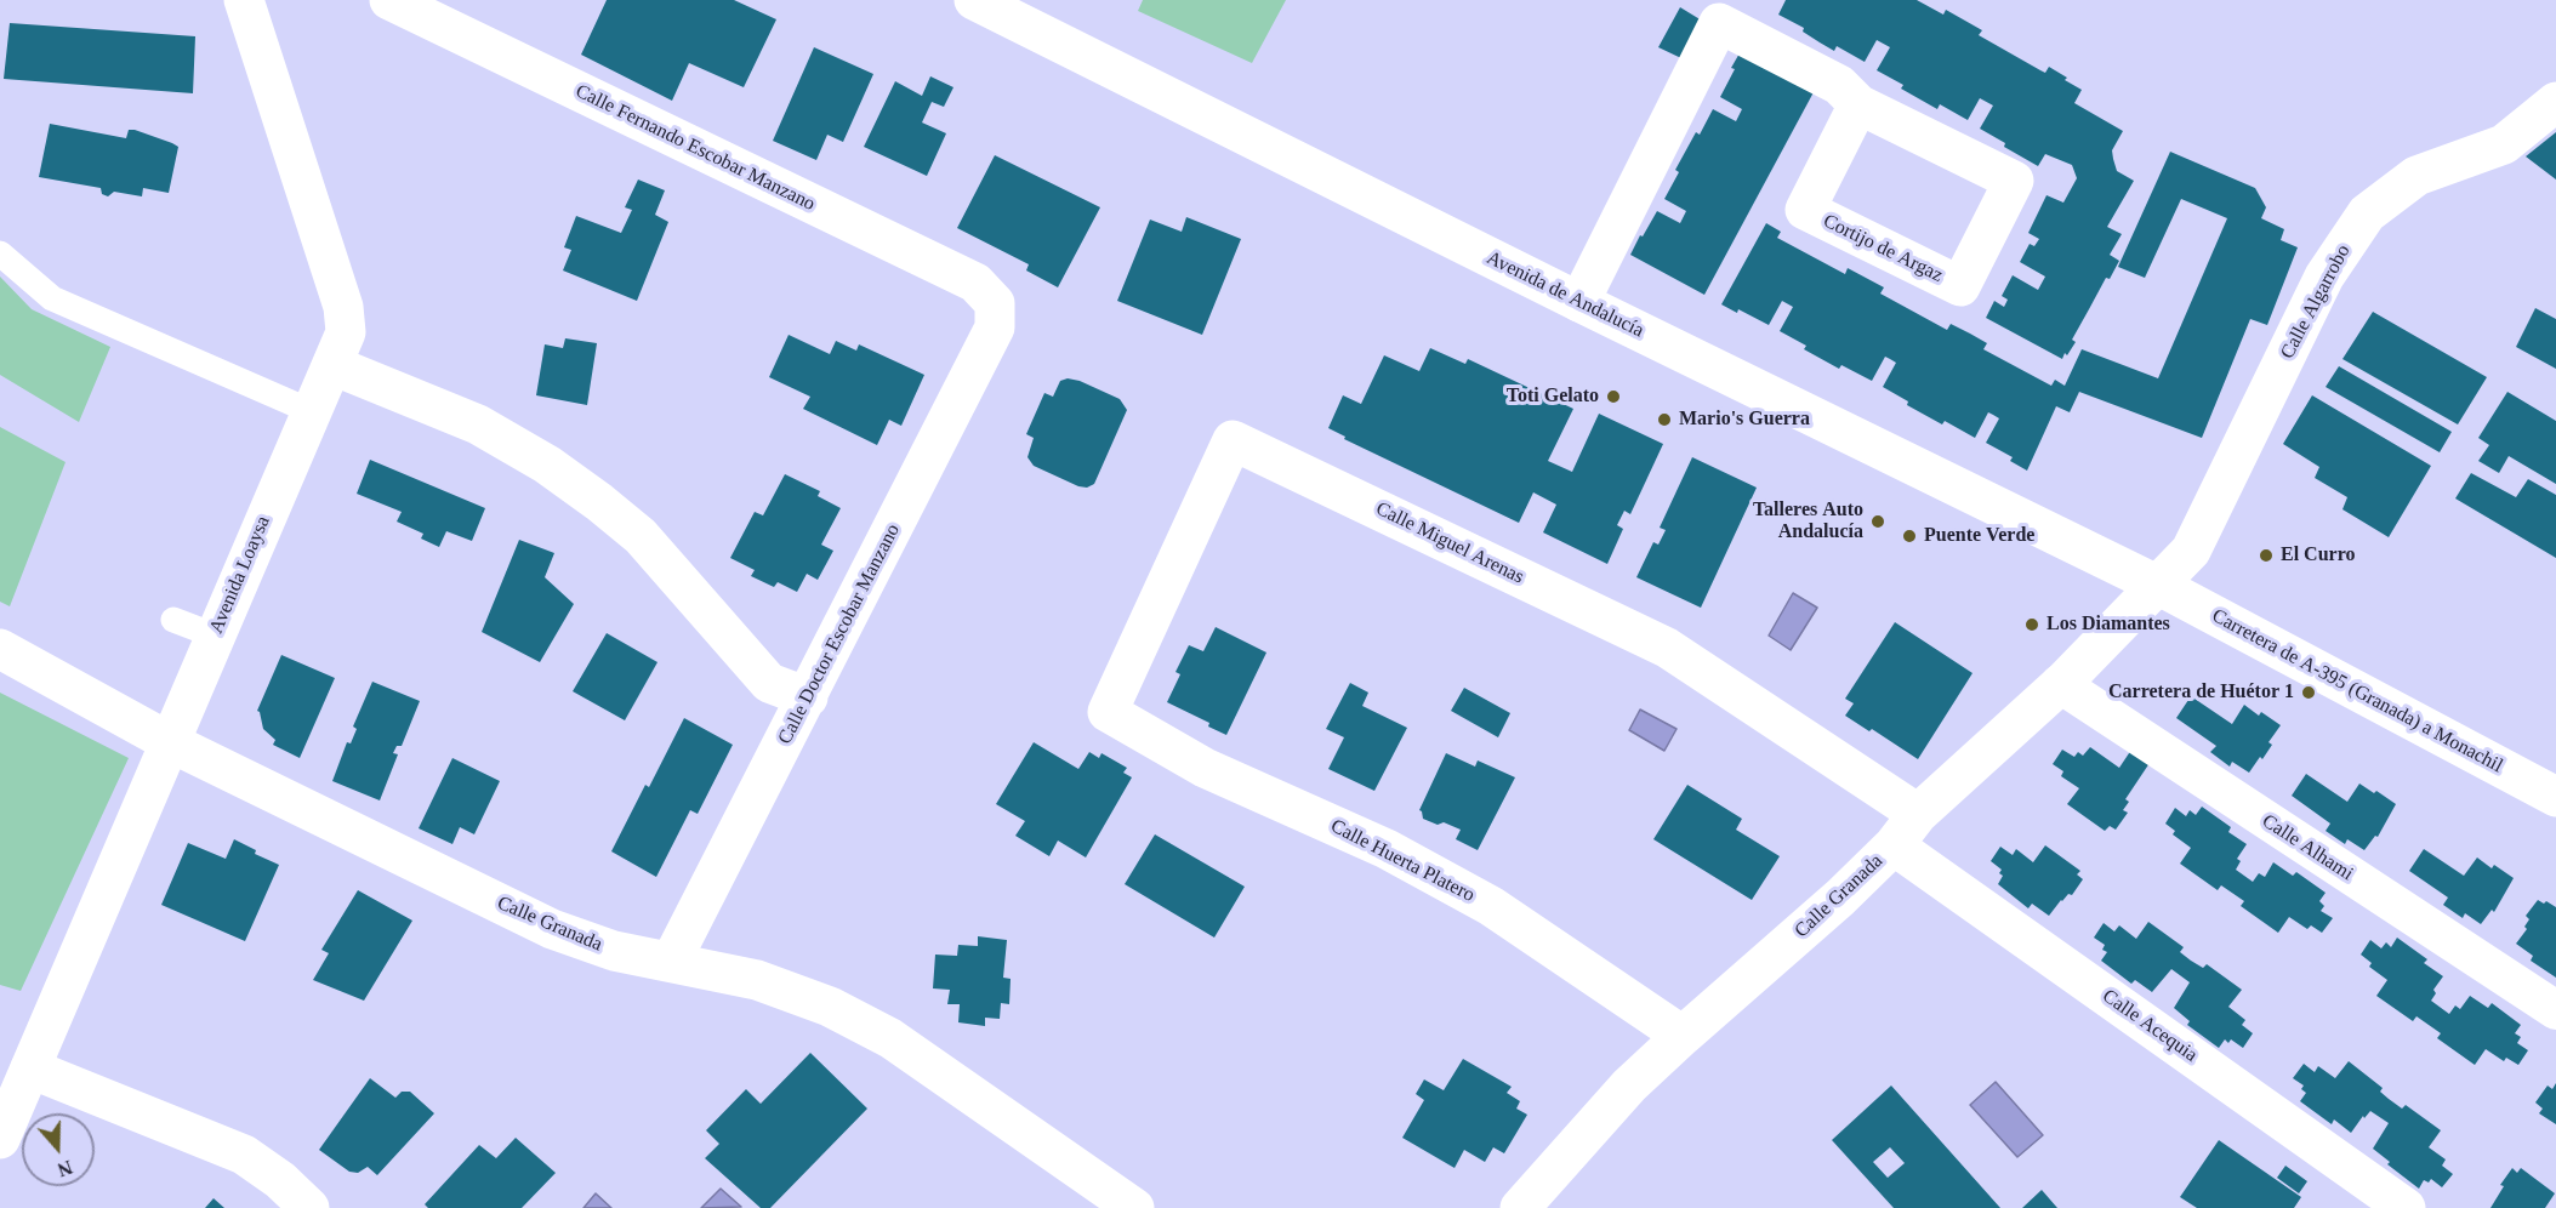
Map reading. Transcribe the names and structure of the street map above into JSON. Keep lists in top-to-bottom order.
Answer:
{
  "streets": {
    "street": [
      "Calle Fernando Escobar Manzano",
      "Cortijo de Argaz",
      "Avenida de Andalucía",
      "Calle Algarrobo",
      "Calle Miguel Arenas",
      "Avenida Loaysa",
      "Calle Doctor Escobar Manzano",
      "Carretera de A-395 (Granada) a Monachil",
      "Calle Alhami",
      "Calle Huerta Platero",
      "Calle Granada",
      "Calle Acequia"
    ]
  },
  "crossings": [
    ["Calle Fernando Escobar Manzano", "Calle Doctor Escobar Manzano"],
    ["Cortijo de Argaz", "Avenida de Andalucía"],
    ["Avenida de Andalucía", "Calle Algarrobo"],
    ["Avenida de Andalucía", "Carretera de A-395 (Granada) a Monachil"],
    ["Avenida de Andalucía", "Calle Granada"],
    ["Calle Algarrobo", "Carretera de A-395 (Granada) a Monachil"],
    ["Calle Algarrobo", "Calle Granada"],
    ["Calle Miguel Arenas", "Calle Huerta Platero"],
    ["Calle Miguel Arenas", "Calle Granada"],
    ["Avenida Loaysa", "Calle Granada"],
    ["Calle Doctor Escobar Manzano", "Calle Granada"],
    ["Carretera de A-395 (Granada) a Monachil", "Calle Granada"],
    ["Calle Alhami", "Calle Granada"],
    ["Calle Huerta Platero", "Calle Granada"],
    ["Calle Granada", "Calle Acequia"]
  ],
  "places": [
    "Toti Gelato",
    "Mario's Guerra",
    "Talleres Auto Andalucía",
    "Puente Verde",
    "El Curro",
    "Los Diamantes",
    "Carretera de Huétor 1"
  ],
  "north": "bottom"
}
